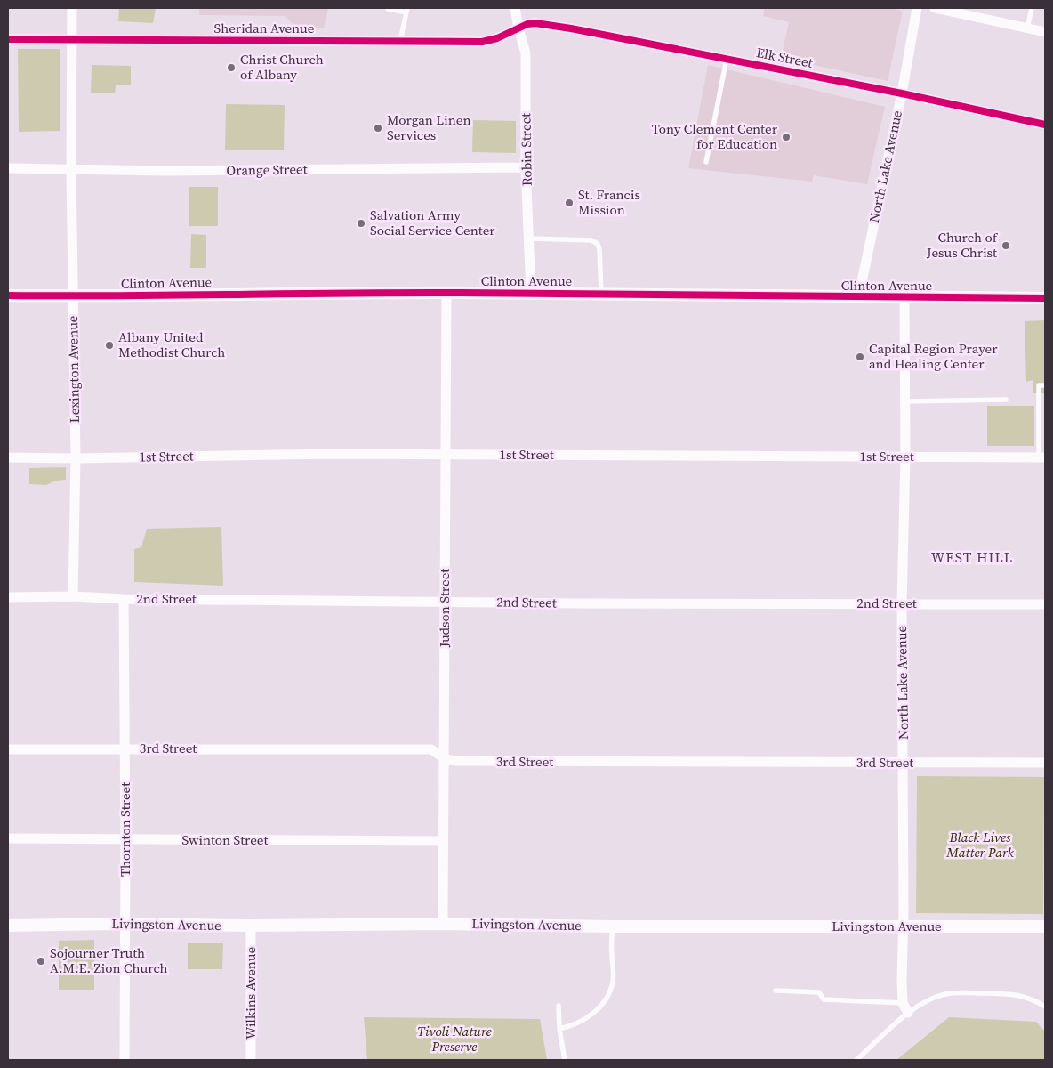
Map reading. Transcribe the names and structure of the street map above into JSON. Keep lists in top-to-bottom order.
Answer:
{
  "streets": {
    "street": [
      "Sheridan Avenue",
      "Elk Street",
      "Robin Street",
      "North Lake Avenue",
      "Orange Street",
      "Clinton Avenue",
      "Lexington Avenue",
      "1st Street",
      "2nd Street",
      "Judson Street",
      "3rd Street",
      "Thornton Street",
      "Swinton Street",
      "Livingston Avenue",
      "Wilkins Avenue"
    ]
  },
  "crossings": [
    ["Sheridan Avenue", "Elk Street"],
    ["Sheridan Avenue", "Robin Street"],
    ["Sheridan Avenue", "Lexington Avenue"],
    ["Elk Street", "Robin Street"],
    ["Elk Street", "North Lake Avenue"],
    ["Robin Street", "Orange Street"],
    ["Robin Street", "Clinton Avenue"],
    ["North Lake Avenue", "Clinton Avenue"],
    ["North Lake Avenue", "1st Street"],
    ["North Lake Avenue", "2nd Street"],
    ["North Lake Avenue", "3rd Street"],
    ["North Lake Avenue", "Livingston Avenue"],
    ["Orange Street", "Lexington Avenue"],
    ["Clinton Avenue", "Lexington Avenue"],
    ["Clinton Avenue", "Judson Street"],
    ["Lexington Avenue", "1st Street"],
    ["Lexington Avenue", "2nd Street"],
    ["1st Street", "Judson Street"],
    ["2nd Street", "Judson Street"],
    ["2nd Street", "Thornton Street"],
    ["Judson Street", "3rd Street"],
    ["Judson Street", "Swinton Street"],
    ["Judson Street", "Livingston Avenue"],
    ["3rd Street", "Thornton Street"],
    ["Thornton Street", "Swinton Street"],
    ["Thornton Street", "Livingston Avenue"],
    ["Livingston Avenue", "Wilkins Avenue"]
  ],
  "districts": ["WEST HILL"],
  "parks": ["Black Lives Matter Park", "Tivoli Nature Preserve"],
  "places": [
    "Christ Church of Albany",
    "Morgan Linen Services",
    "Tony Clement Center for Education",
    "St. Francis Mission",
    "Salvation Army Social Service Center",
    "Church of Jesus Christ",
    "Albany United Methodist Church",
    "Capital Region Prayer and Healing Center",
    "Sojourner Truth A.M.E. Zion Church"
  ]
}
